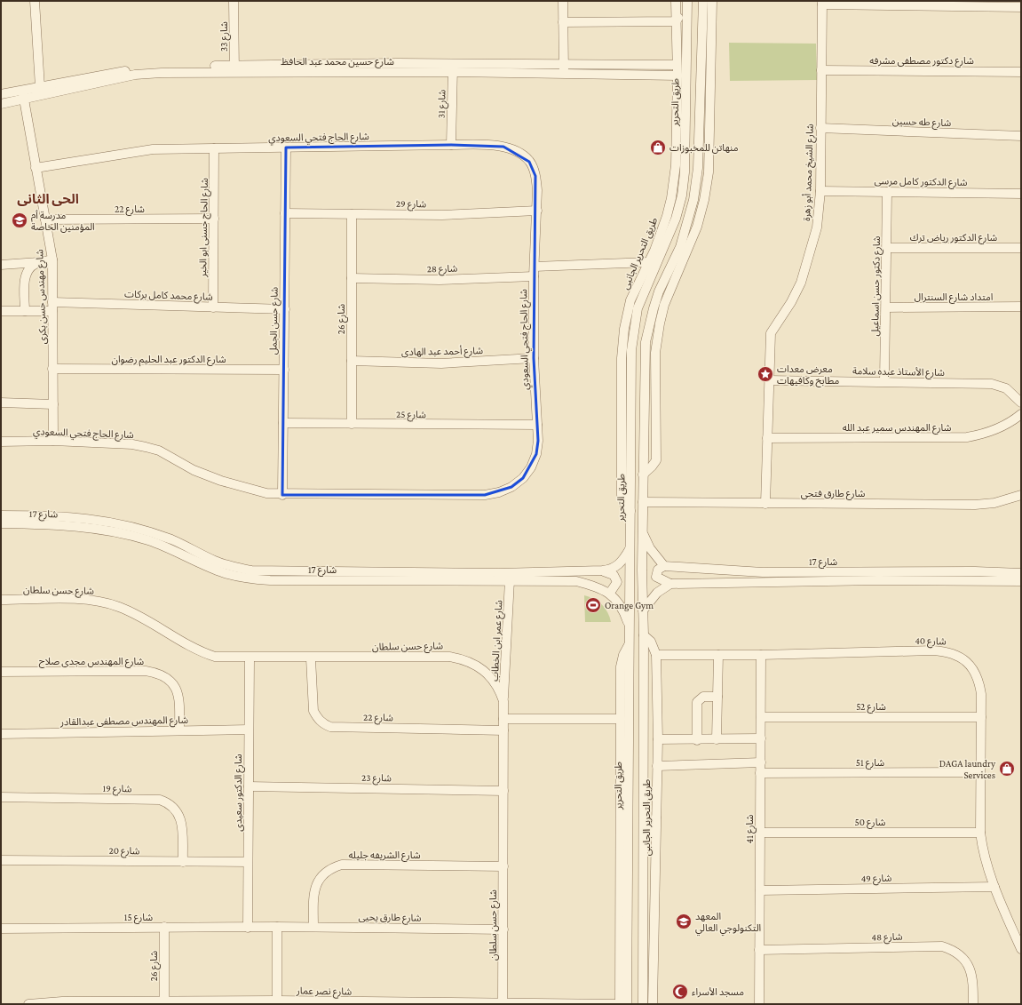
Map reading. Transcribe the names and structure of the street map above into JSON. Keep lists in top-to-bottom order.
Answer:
{
  "streets": {
    "street": [
      "شارع 33",
      "شارع دكتور مصطفى مشرفه",
      "شارع حسين محمد عبد الحافظ",
      "طريق التحرير",
      "شارع 31",
      "شارع طه حسين",
      "شارع الحاج فتحي السعودي",
      "شارع الشيخ محمد أبو زهرة",
      "شارع الدكتور كامل مرسى",
      "شارع 29",
      "شارع 22",
      "شارع الحاج حسنى ابو الخير",
      "شارع الدكتور رياض ترك",
      "طريق التحرير الجانبى",
      "شارع 28",
      "شارع دكتور حسن اسماعيل",
      "شارع محمد كامل بركات",
      "شارع مهندس حسن بكرى",
      "امتداد شارع السنترال",
      "شارع 26",
      "شارع حسن الجمل",
      "شارع أحمد عبد الهادى",
      "شارع الدكتور عبد الحليم رضوان",
      "شارع الأستاذ عبده سلامة",
      "شارع 25",
      "شارع المهندس سمير عبد الله",
      "شارع طارق فتحى",
      "شارع 17",
      "شارع حسن سلطان",
      "شارع عمر ابن الخطاب",
      "شارع 40",
      "شارع المهندس مجدى صلاح",
      "شارع 52",
      "شارع المهندس مصطفى عبدالقادر",
      "شارع 51",
      "شارع 23",
      "شارع 19",
      "شارع الدكتور سعيدى",
      "شارع 50",
      "شارع 41",
      "شارع 20",
      "شارع الشريفه جليله",
      "شارع 49",
      "شارع 15",
      "شارع طارق يحيى",
      "شارع 48",
      "شارع نصر عمار"
    ]
  },
  "crossings": [
    ["شارع 33", "شارع حسين محمد عبد الحافظ"],
    ["شارع دكتور مصطفى مشرفه", "شارع الشيخ محمد أبو زهرة"],
    ["شارع حسين محمد عبد الحافظ", "شارع 31"],
    ["شارع حسين محمد عبد الحافظ", "طريق التحرير الجانبى"],
    ["شارع حسين محمد عبد الحافظ", "شارع مهندس حسن بكرى"],
    ["طريق التحرير", "طريق التحرير الجانبى"],
    ["طريق التحرير", "شارع 17"],
    ["شارع 31", "شارع الحاج فتحي السعودي"],
    ["شارع طه حسين", "شارع الشيخ محمد أبو زهرة"],
    ["شارع الحاج فتحي السعودي", "شارع 29"],
    ["شارع الحاج فتحي السعودي", "شارع الحاج حسنى ابو الخير"],
    ["شارع الحاج فتحي السعودي", "شارع 28"],
    ["شارع الحاج فتحي السعودي", "شارع مهندس حسن بكرى"],
    ["شارع الحاج فتحي السعودي", "شارع حسن الجمل"],
    ["شارع الحاج فتحي السعودي", "شارع أحمد عبد الهادى"],
    ["شارع الحاج فتحي السعودي", "شارع 25"],
    ["شارع الشيخ محمد أبو زهرة", "شارع الدكتور كامل مرسى"],
    ["شارع الشيخ محمد أبو زهرة", "شارع الأستاذ عبده سلامة"],
    ["شارع الشيخ محمد أبو زهرة", "شارع المهندس سمير عبد الله"],
    ["شارع الشيخ محمد أبو زهرة", "شارع طارق فتحى"],
    ["شارع الدكتور كامل مرسى", "شارع دكتور حسن اسماعيل"],
    ["شارع 29", "شارع 26"],
    ["شارع 29", "شارع حسن الجمل"],
    ["شارع 22", "شارع الحاج حسنى ابو الخير"],
    ["شارع 22", "شارع مهندس حسن بكرى"],
    ["شارع 22", "شارع حسن سلطان"],
    ["شارع الحاج حسنى ابو الخير", "شارع محمد كامل بركات"],
    ["شارع الدكتور رياض ترك", "شارع دكتور حسن اسماعيل"],
    ["طريق التحرير الجانبى", "شارع 40"],
    ["شارع 28", "شارع 26"],
    ["شارع دكتور حسن اسماعيل", "امتداد شارع السنترال"],
    ["شارع دكتور حسن اسماعيل", "شارع الأستاذ عبده سلامة"],
    ["شارع محمد كامل بركات", "شارع مهندس حسن بكرى"],
    ["شارع محمد كامل بركات", "شارع حسن الجمل"],
    ["شارع مهندس حسن بكرى", "شارع الدكتور عبد الحليم رضوان"],
    ["شارع 26", "شارع أحمد عبد الهادى"],
    ["شارع 26", "شارع 25"],
    ["شارع 26", "شارع 15"],
    ["شارع 26", "شارع نصر عمار"],
    ["شارع حسن الجمل", "شارع الدكتور عبد الحليم رضوان"],
    ["شارع حسن الجمل", "شارع 25"],
    ["شارع 17", "شارع عمر ابن الخطاب"],
    ["شارع حسن سلطان", "شارع عمر ابن الخطاب"],
    ["شارع حسن سلطان", "شارع 23"],
    ["شارع حسن سلطان", "شارع الدكتور سعيدى"],
    ["شارع حسن سلطان", "شارع الشريفه جليله"],
    ["شارع حسن سلطان", "شارع طارق يحيى"],
    ["شارع حسن سلطان", "شارع نصر عمار"],
    ["شارع 40", "شارع 52"],
    ["شارع 40", "شارع 51"],
    ["شارع 40", "شارع 50"],
    ["شارع 40", "شارع 41"],
    ["شارع 40", "شارع 49"],
    ["شارع المهندس مجدى صلاح", "شارع المهندس مصطفى عبدالقادر"],
    ["شارع 52", "شارع 41"],
    ["شارع المهندس مصطفى عبدالقادر", "شارع الدكتور سعيدى"],
    ["شارع 51", "شارع 41"],
    ["شارع 23", "شارع الدكتور سعيدى"],
    ["شارع 19", "شارع 20"],
    ["شارع الدكتور سعيدى", "شارع 20"],
    ["شارع الدكتور سعيدى", "شارع 15"],
    ["شارع 50", "شارع 41"],
    ["شارع 41", "شارع 49"],
    ["شارع 41", "شارع 48"],
    ["شارع الشريفه جليله", "شارع طارق يحيى"],
    ["شارع 15", "شارع طارق يحيى"]
  ],
  "districts": ["الحى الثانى"],
  "places": {
    "shop": ["منهاتن للمخبوزات", "DAGA laundry Services"],
    "school or university": ["مدرسة أم المؤمنين الخاصة", "المعهد التكنولوجي العالي"],
    "place": ["معرض معدات مطابخ وكافيهات"],
    "sports": ["Orange Gym"],
    "mosque": ["مسجد الأسراء"]
  }
}
